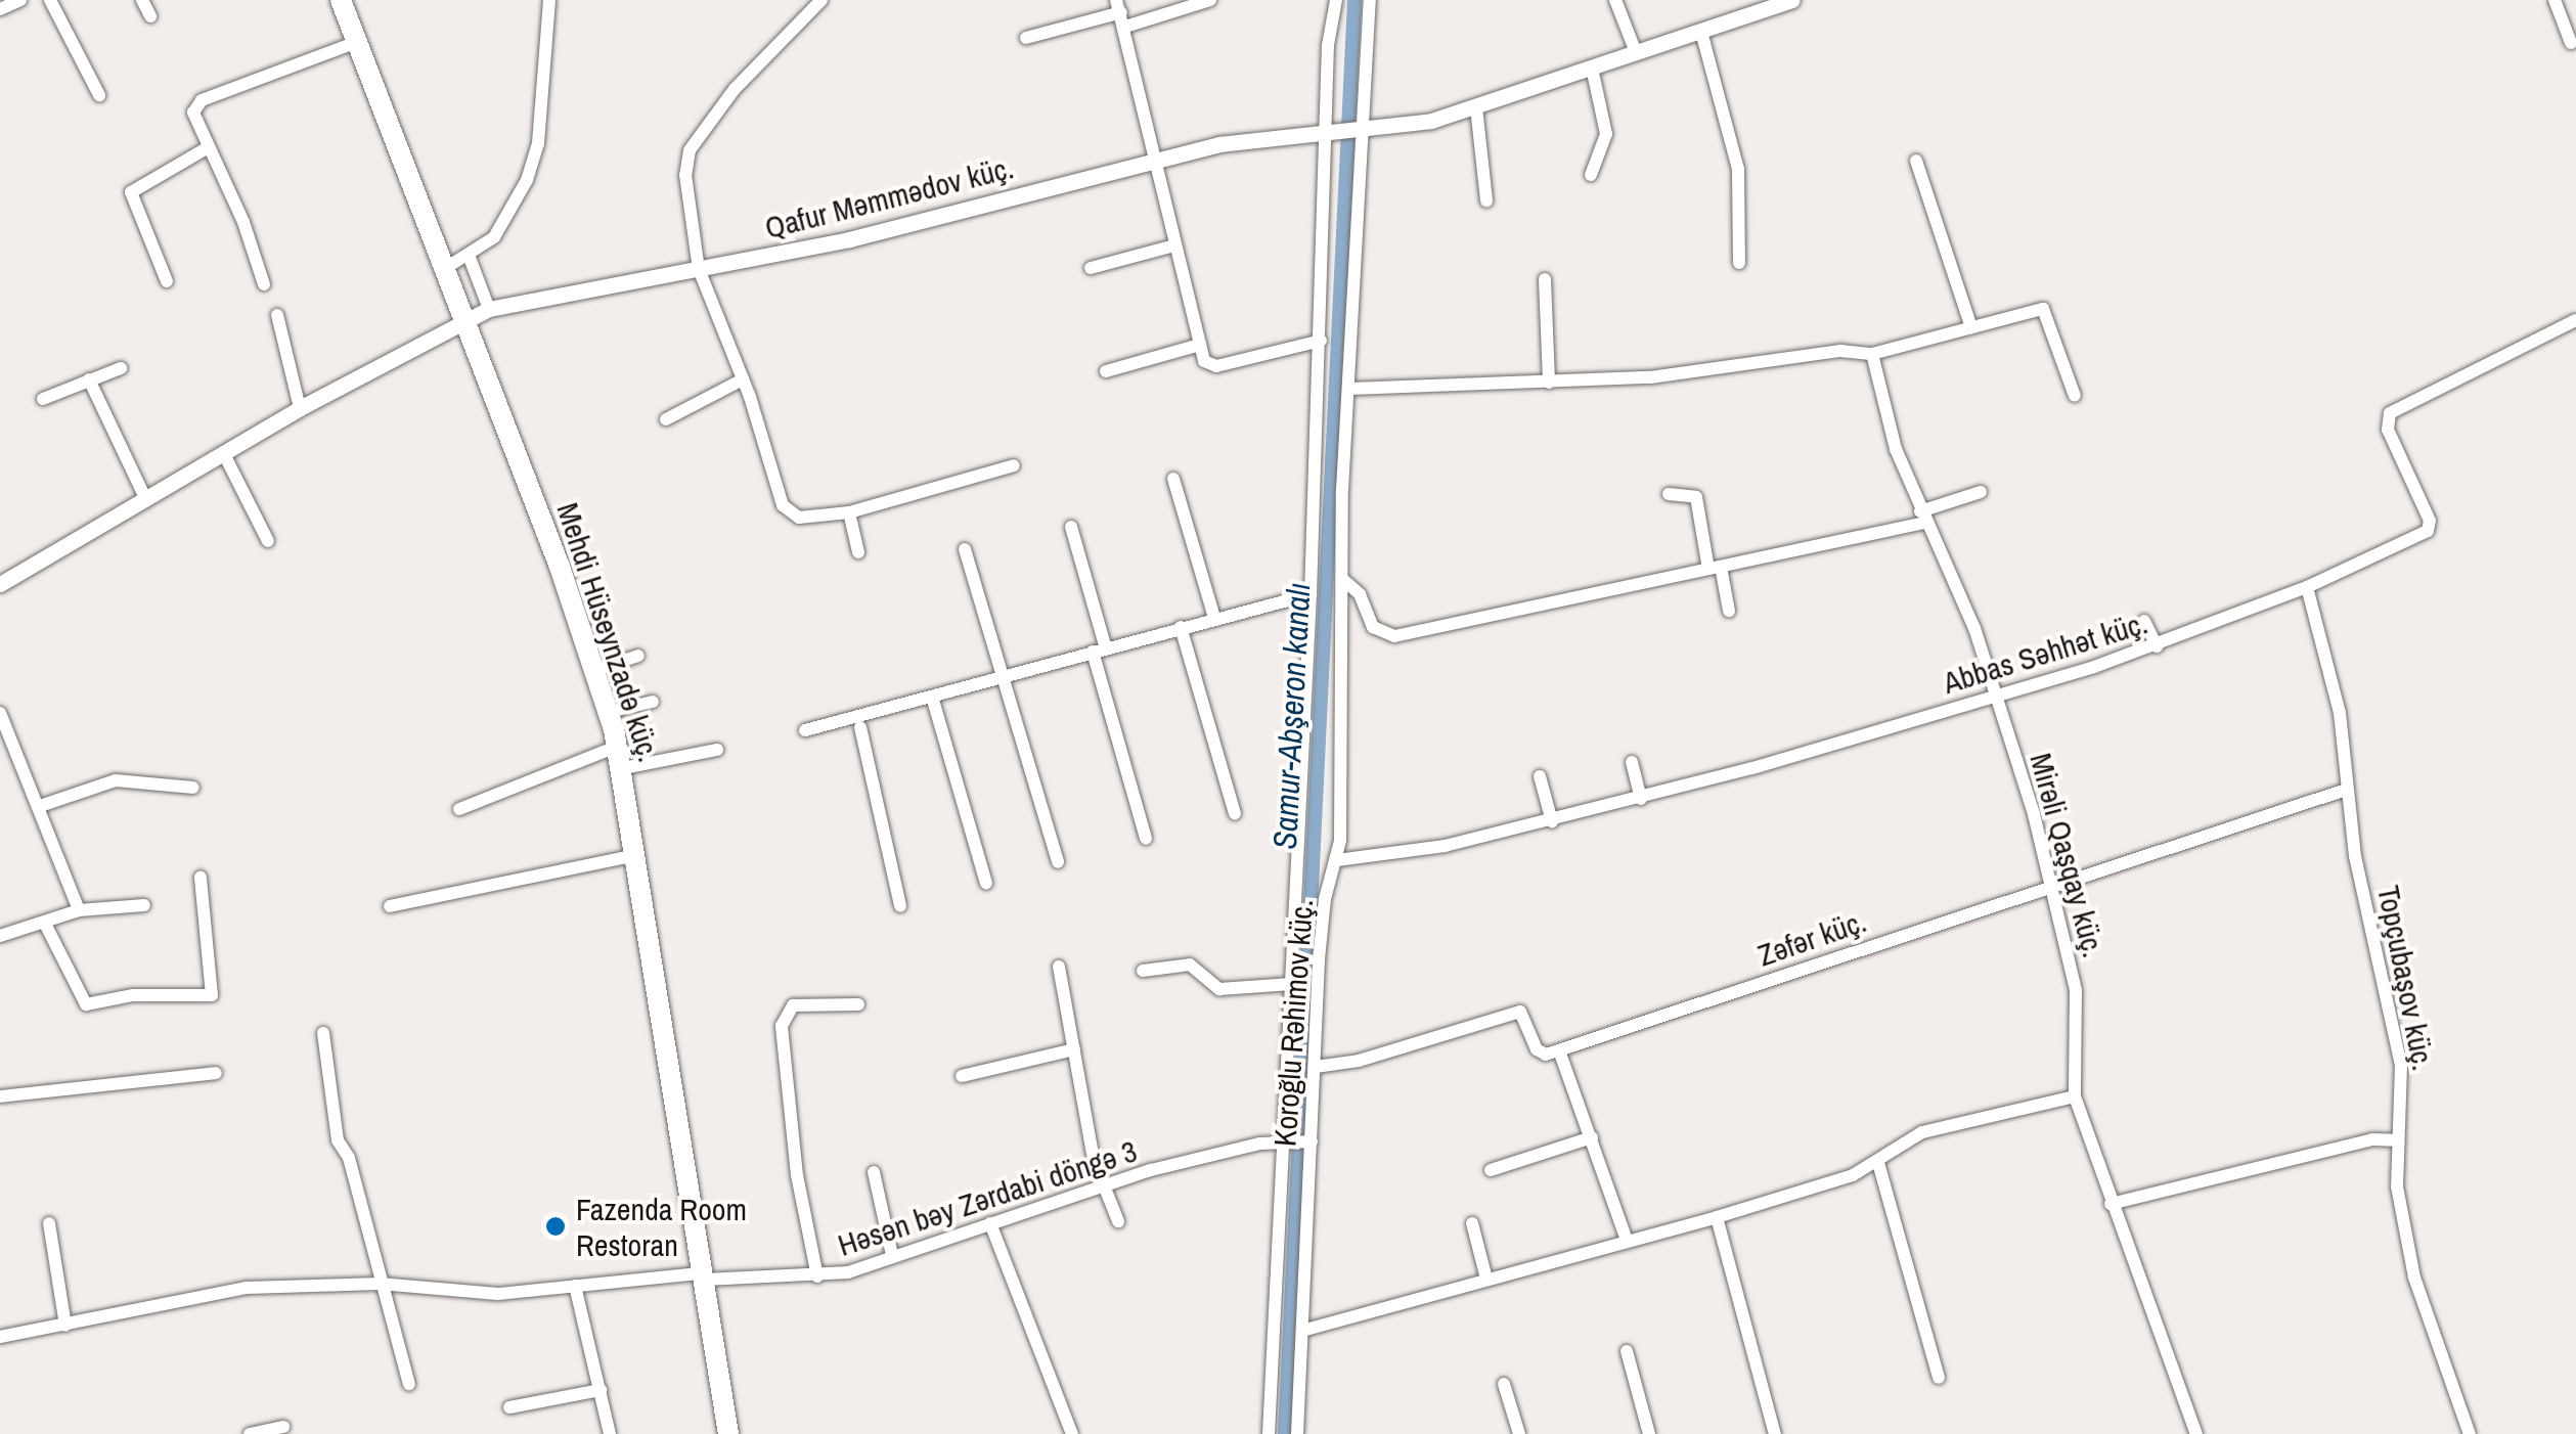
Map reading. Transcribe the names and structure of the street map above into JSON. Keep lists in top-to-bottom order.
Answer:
{
  "streets": {
    "main road": ["Mehdi Hüseynzadə küç."],
    "street": [
      "Qafur Məmmədov küç.",
      "Abbas Səhhət küç.",
      "Mirəli Qaşqay küç.",
      "Zəfər küç.",
      "Topçubaşov küç.",
      "Koroğlu Rəhimov küç.",
      "Həsən bəy Zərdabi döngə 3"
    ]
  },
  "crossings": [
    ["Qafur Məmmədov küç.", "Mehdi Hüseynzadə küç."],
    ["Qafur Məmmədov küç.", "Koroğlu Rəhimov küç."],
    ["Mehdi Hüseynzadə küç.", "Həsən bəy Zərdabi döngə 3"],
    ["Abbas Səhhət küç.", "Mirəli Qaşqay küç."],
    ["Abbas Səhhət küç.", "Topçubaşov küç."],
    ["Abbas Səhhət küç.", "Koroğlu Rəhimov küç."],
    ["Mirəli Qaşqay küç.", "Zəfər küç."],
    ["Zəfər küç.", "Topçubaşov küç."],
    ["Koroğlu Rəhimov küç.", "Həsən bəy Zərdabi döngə 3"]
  ],
  "water": ["Samur-Abşeron kanalı"],
  "places": ["Fazenda Room Restoran"]
}
